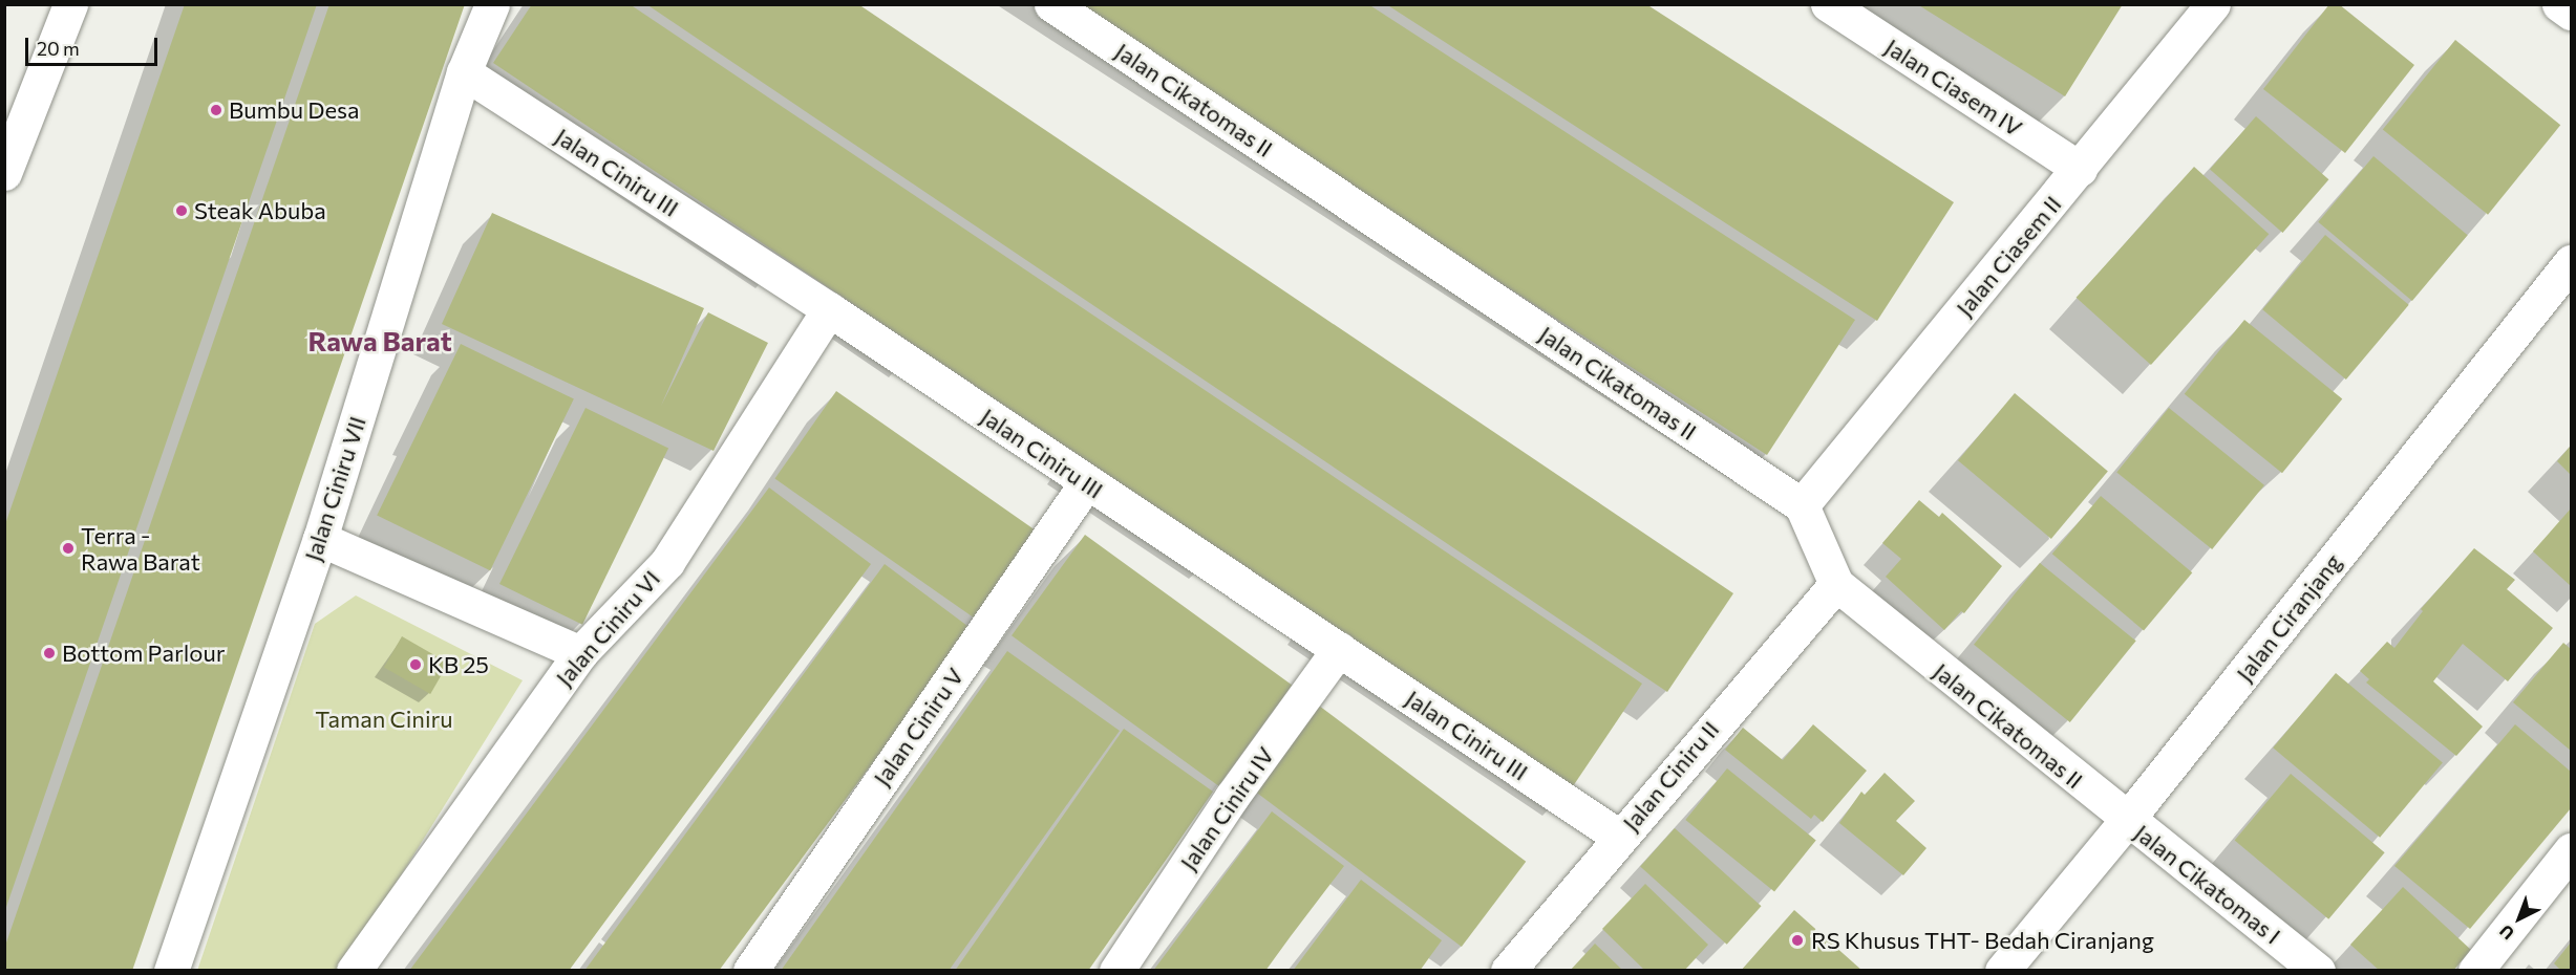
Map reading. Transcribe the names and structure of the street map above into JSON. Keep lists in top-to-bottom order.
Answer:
{
  "streets": {
    "street": [
      "Jalan Ciasem IV",
      "Jalan Cikatomas II",
      "Jalan Ciniru III",
      "Jalan Ciasem II",
      "Jalan Ciniru VII",
      "Jalan Ciranjang",
      "Jalan Ciniru VI",
      "Jalan Ciniru V",
      "Jalan Ciniru II",
      "Jalan Ciniru IV",
      "Jalan Cikatomas I"
    ]
  },
  "crossings": [
    ["Jalan Ciasem IV", "Jalan Ciasem II"],
    ["Jalan Cikatomas II", "Jalan Ciasem II"],
    ["Jalan Cikatomas II", "Jalan Ciranjang"],
    ["Jalan Cikatomas II", "Jalan Ciniru II"],
    ["Jalan Cikatomas II", "Jalan Cikatomas I"],
    ["Jalan Ciniru III", "Jalan Ciniru VII"],
    ["Jalan Ciniru III", "Jalan Ciniru VI"],
    ["Jalan Ciniru III", "Jalan Ciniru V"],
    ["Jalan Ciniru III", "Jalan Ciniru II"],
    ["Jalan Ciniru III", "Jalan Ciniru IV"],
    ["Jalan Ciranjang", "Jalan Cikatomas I"]
  ],
  "districts": ["Rawa Barat"],
  "parks": ["Taman Ciniru"],
  "places": [
    "Bumbu Desa",
    "Steak Abuba",
    "Terra - Rawa Barat",
    "Bottom Parlour",
    "KB 25",
    "RS Khusus THT- Bedah Ciranjang"
  ],
  "scale_bar": "20 m",
  "north": "bottom left"
}
